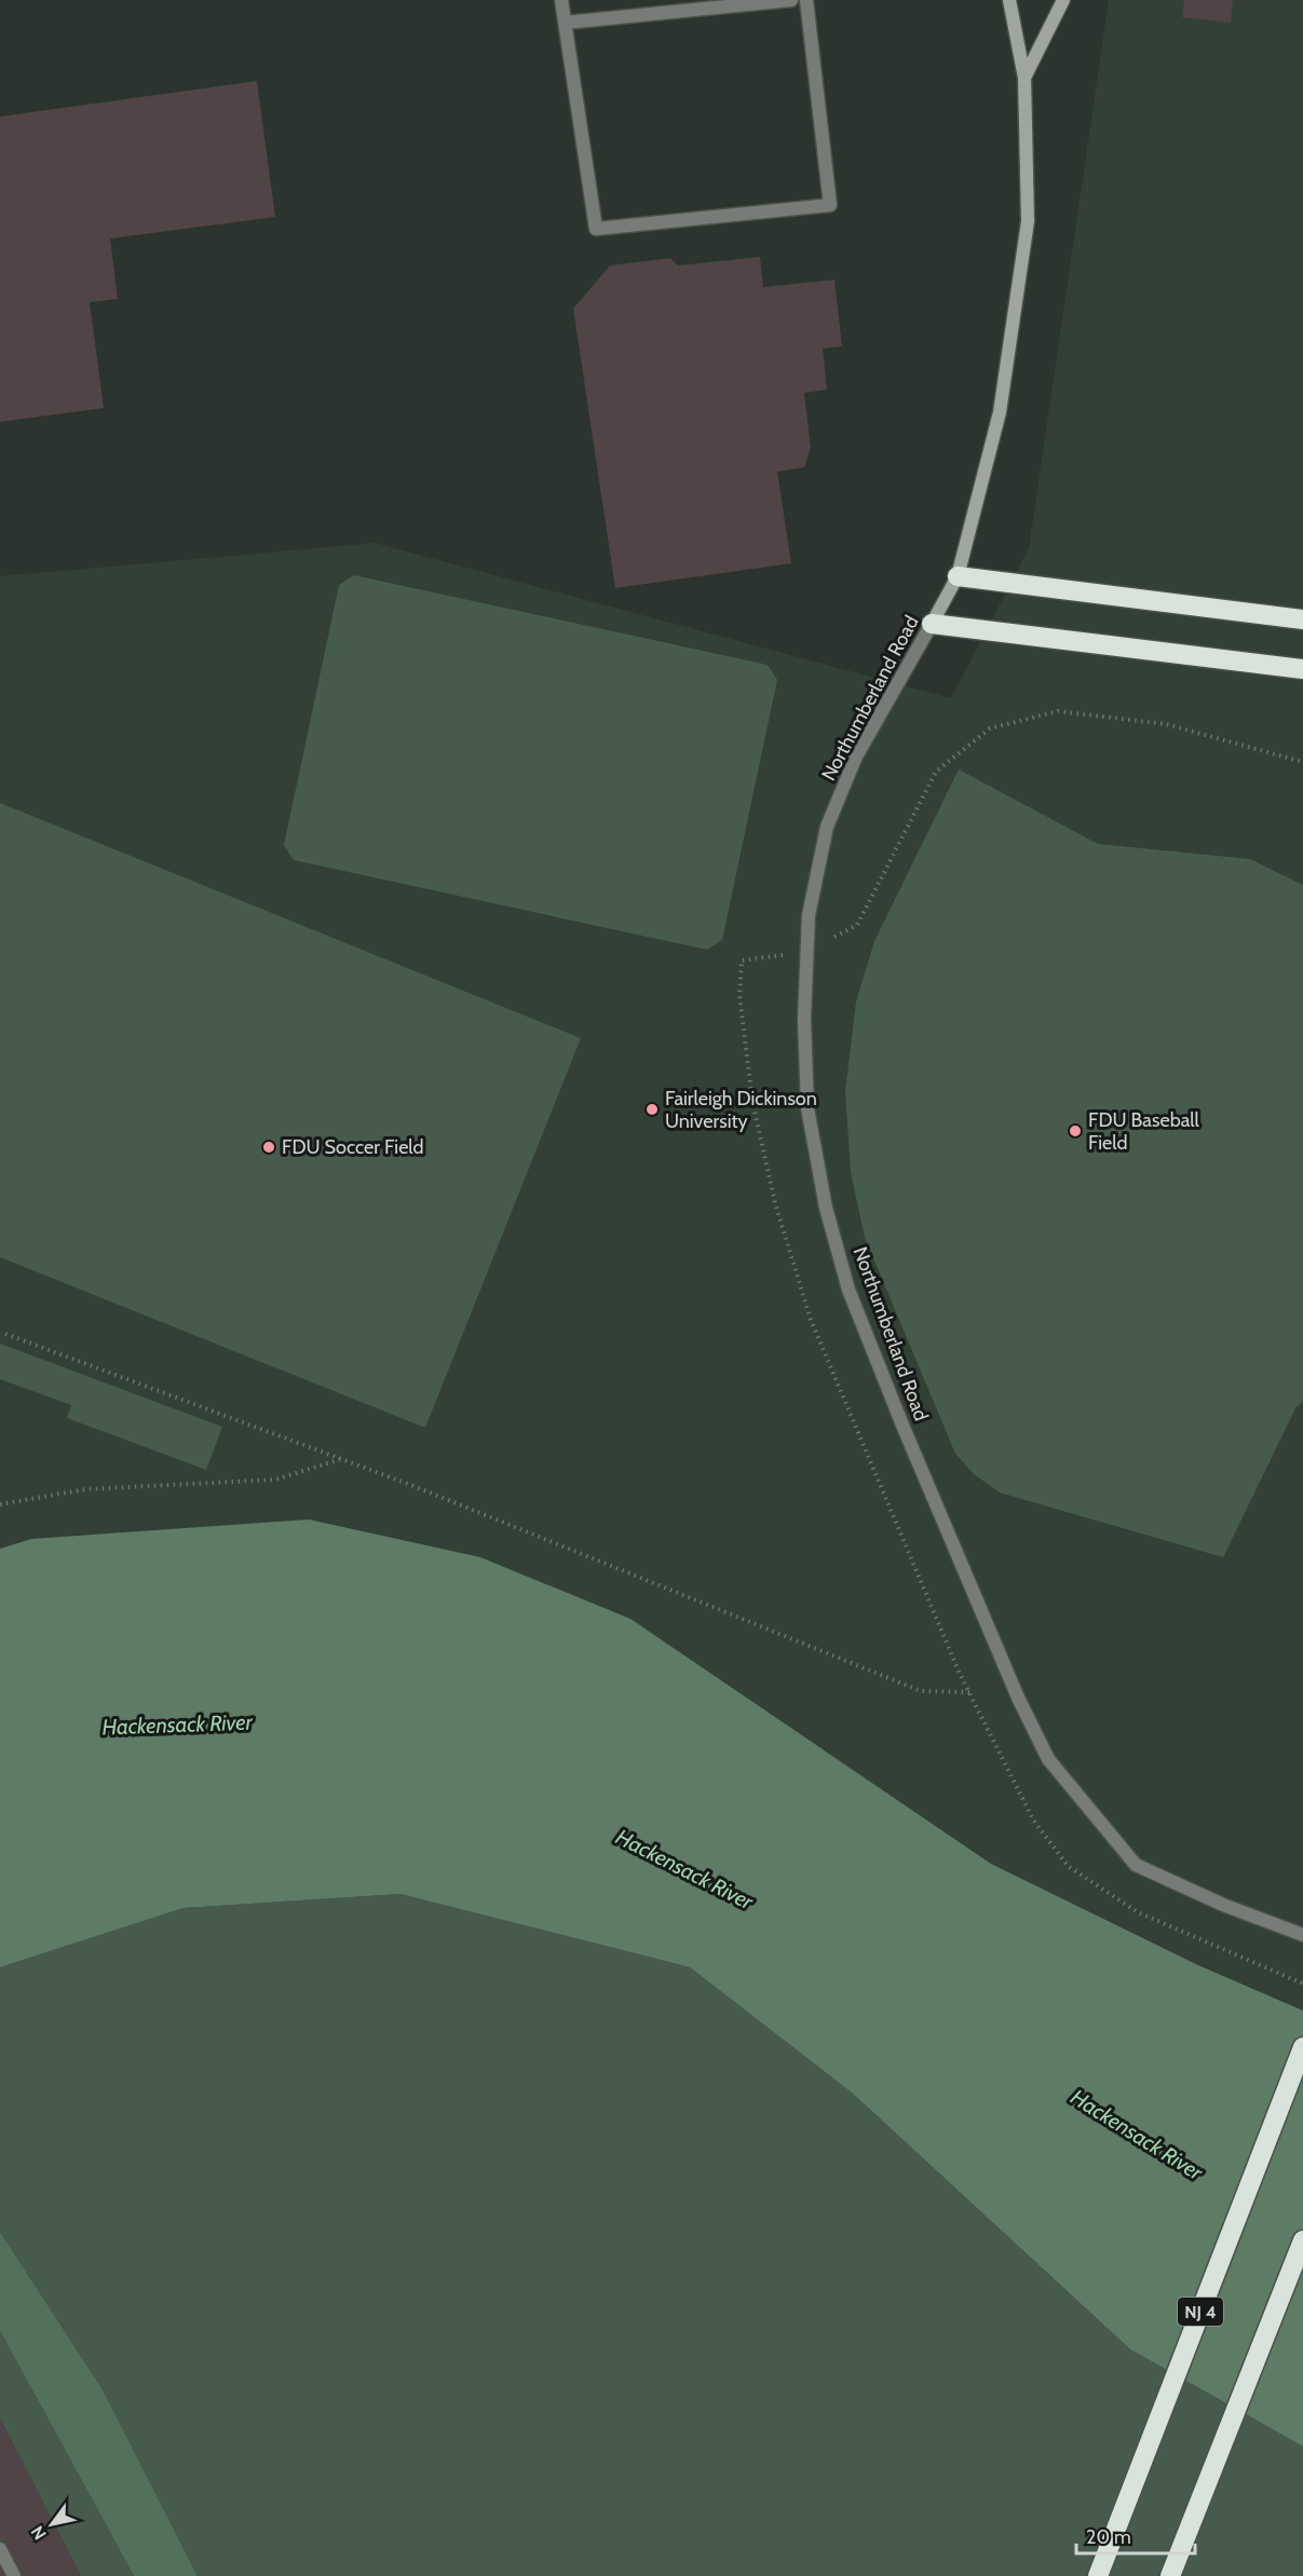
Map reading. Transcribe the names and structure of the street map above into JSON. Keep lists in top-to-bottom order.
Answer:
{
  "streets": {
    "highway": ["NJ 4"],
    "main road": ["Northumberland Road"]
  },
  "water": ["Hackensack River"],
  "places": ["Fairleigh Dickinson University", "FDU Baseball Field", "FDU Soccer Field"],
  "scale_bar": "20 m",
  "north": "bottom left"
}
